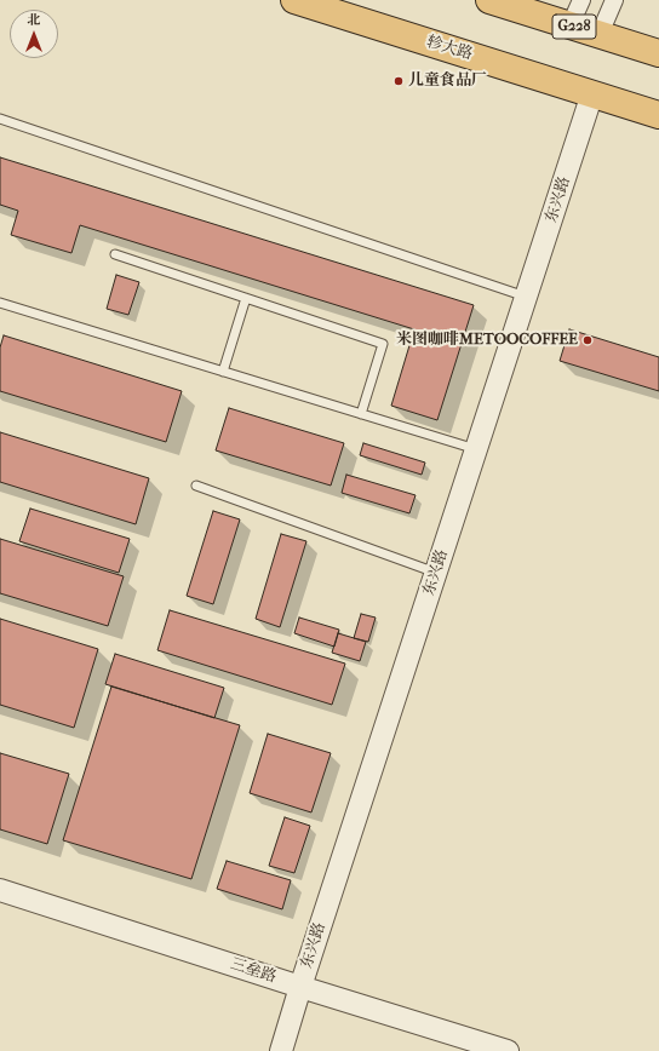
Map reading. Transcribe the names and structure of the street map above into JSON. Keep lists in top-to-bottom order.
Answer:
{
  "streets": {
    "highway": ["G228", "轸大路"],
    "street": ["东兴路", "三垒路"]
  },
  "crossings": [
    ["轸大路", "东兴路"],
    ["东兴路", "三垒路"]
  ],
  "places": ["儿童食品厂", "米图咖啡METOOCOFFEE"],
  "north": "top"
}
